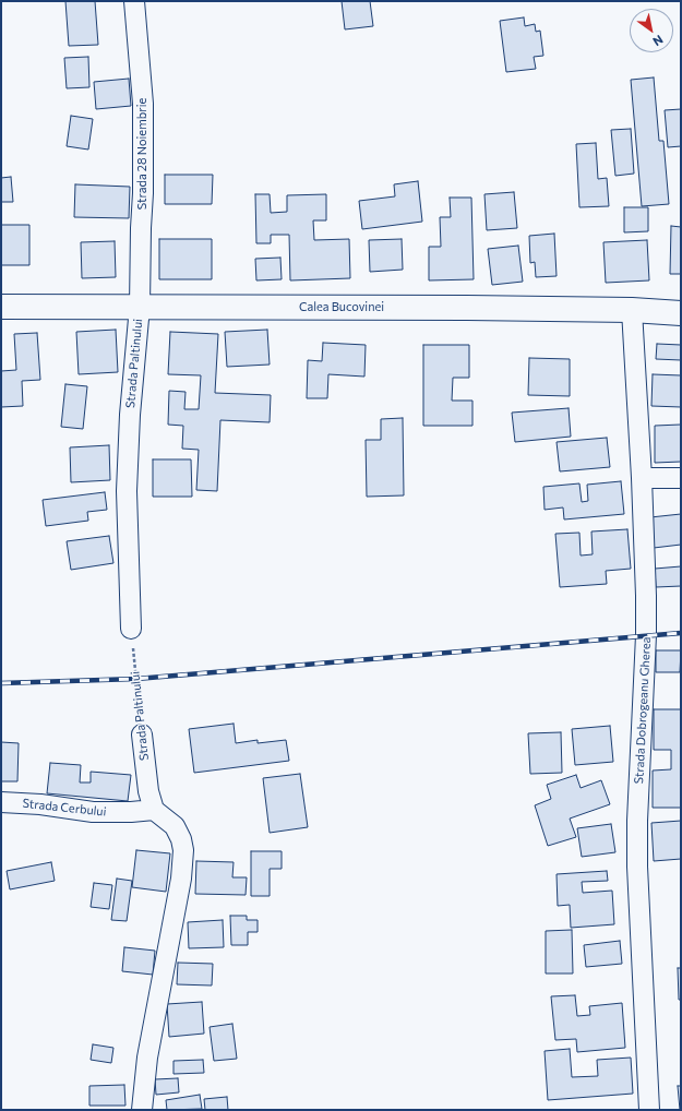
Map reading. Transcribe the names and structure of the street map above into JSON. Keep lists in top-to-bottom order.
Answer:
{
  "streets": {
    "highway": ["Calea Bucovinei"],
    "street": [
      "Strada 28 Noiembrie",
      "Strada Paltinului",
      "Strada Dobrogeanu Gherea",
      "Strada Cerbului"
    ]
  },
  "crossings": [
    ["Strada 28 Noiembrie", "Calea Bucovinei"],
    ["Strada 28 Noiembrie", "Strada Paltinului"],
    ["Calea Bucovinei", "Strada Paltinului"],
    ["Calea Bucovinei", "Strada Dobrogeanu Gherea"],
    ["Strada Paltinului", "Strada Cerbului"]
  ],
  "north": "bottom right"
}
